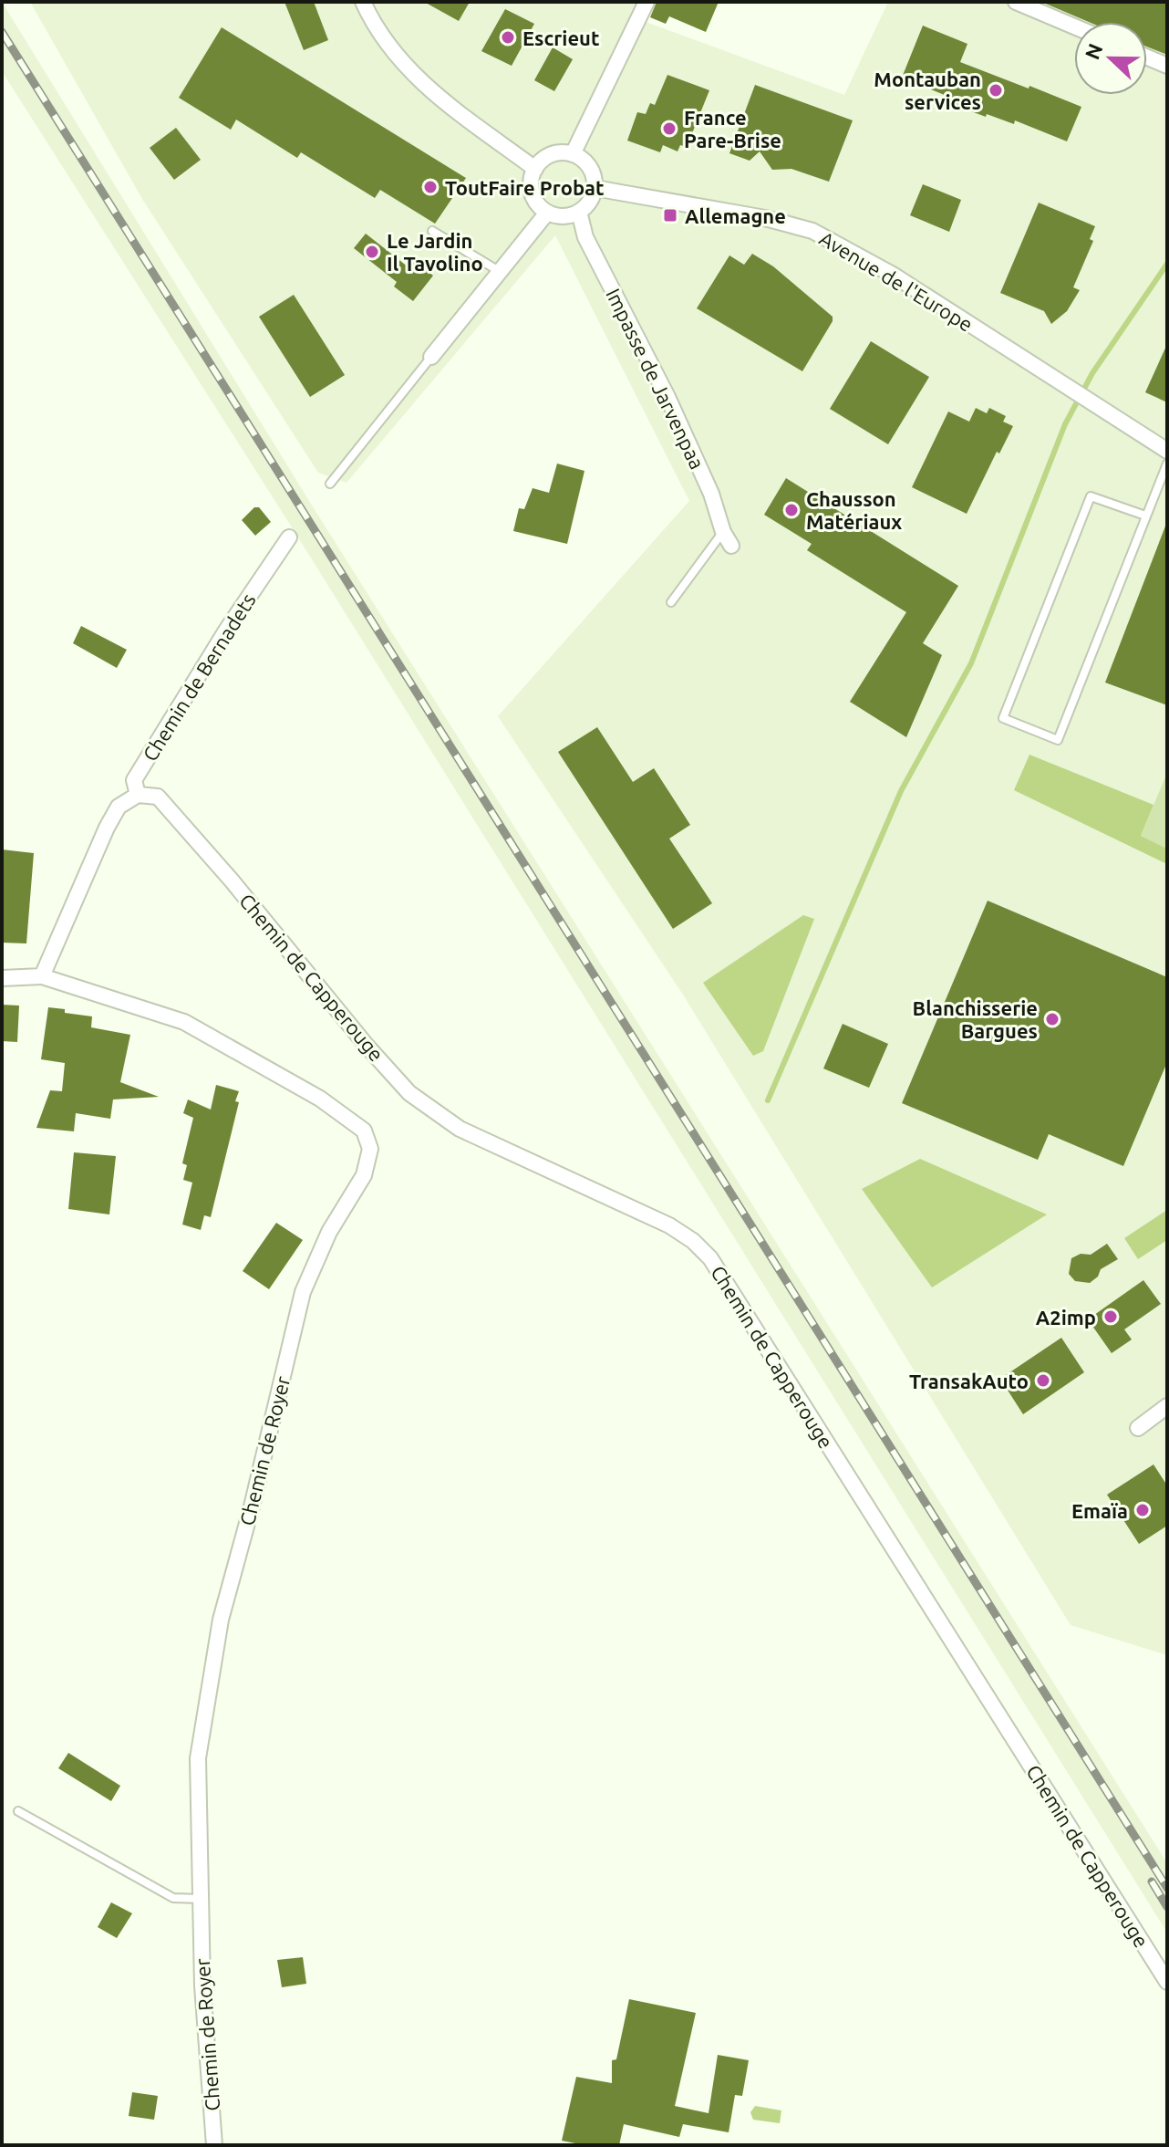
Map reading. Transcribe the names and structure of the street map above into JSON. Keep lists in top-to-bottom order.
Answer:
{
  "streets": {
    "street": [
      "Avenue de l'Europe",
      "Impasse de Jarvenpaa",
      "Chemin de Bernadets",
      "Chemin de Capperouge",
      "Chemin de Royer"
    ]
  },
  "crossings": [
    ["Avenue de l'Europe", "Impasse de Jarvenpaa"],
    ["Chemin de Bernadets", "Chemin de Capperouge"]
  ],
  "places": {
    "other": [
      "Escrieut",
      "Montauban services",
      "France Pare-Brise",
      "ToutFaire Probat",
      "Le Jardin Il Tavolino",
      "Chausson Matériaux",
      "Blanchisserie Bargues",
      "A2imp",
      "TransakAuto",
      "Emaïa"
    ],
    "transit": ["Allemagne"]
  },
  "north": "left"
}
